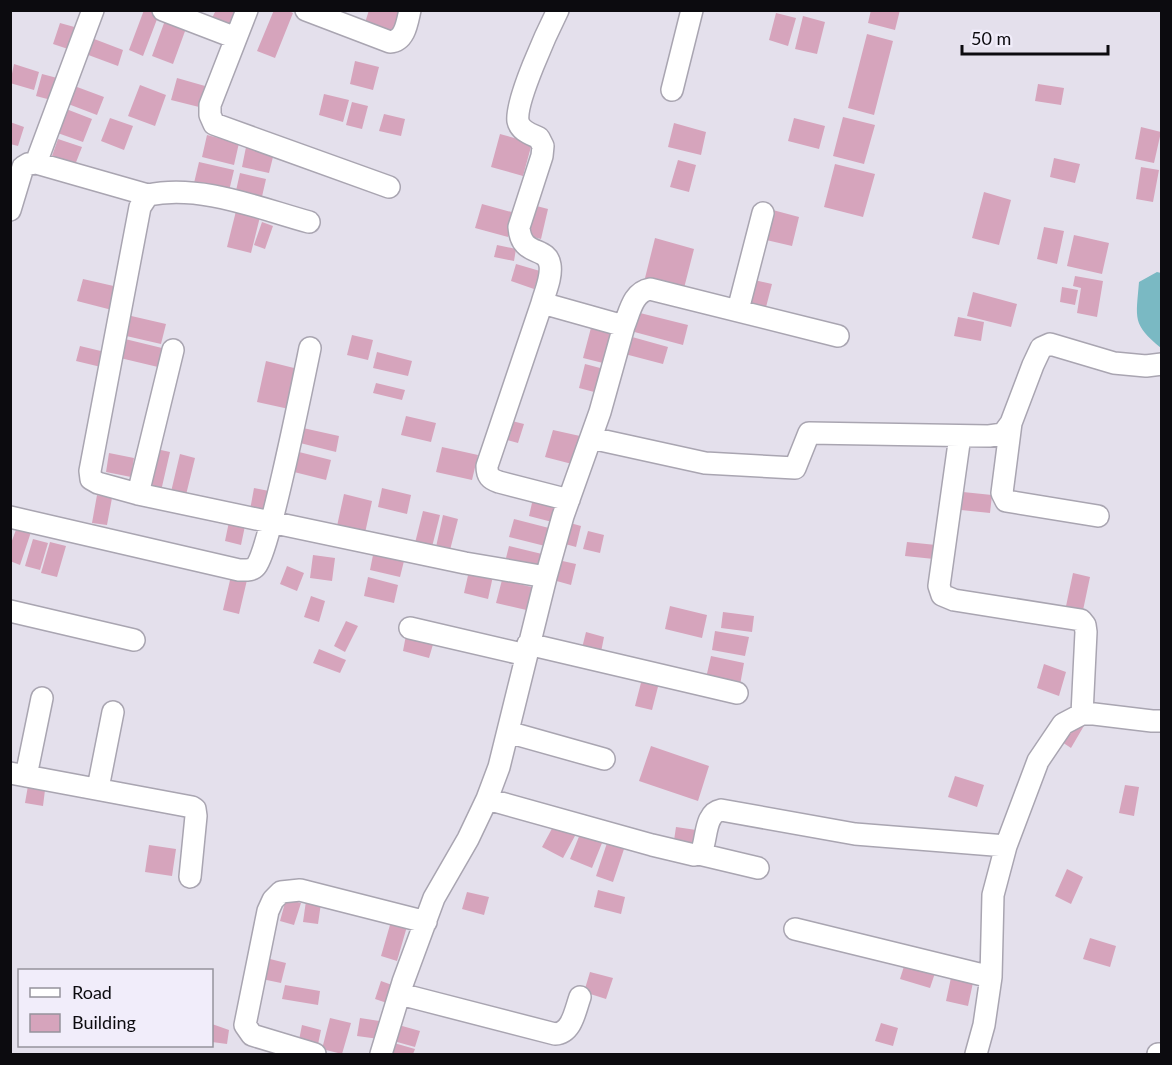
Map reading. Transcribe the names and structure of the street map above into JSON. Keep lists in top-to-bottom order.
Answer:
{
  "legend": ["Road", "Building"],
  "scale_bar": "50 m"
}
